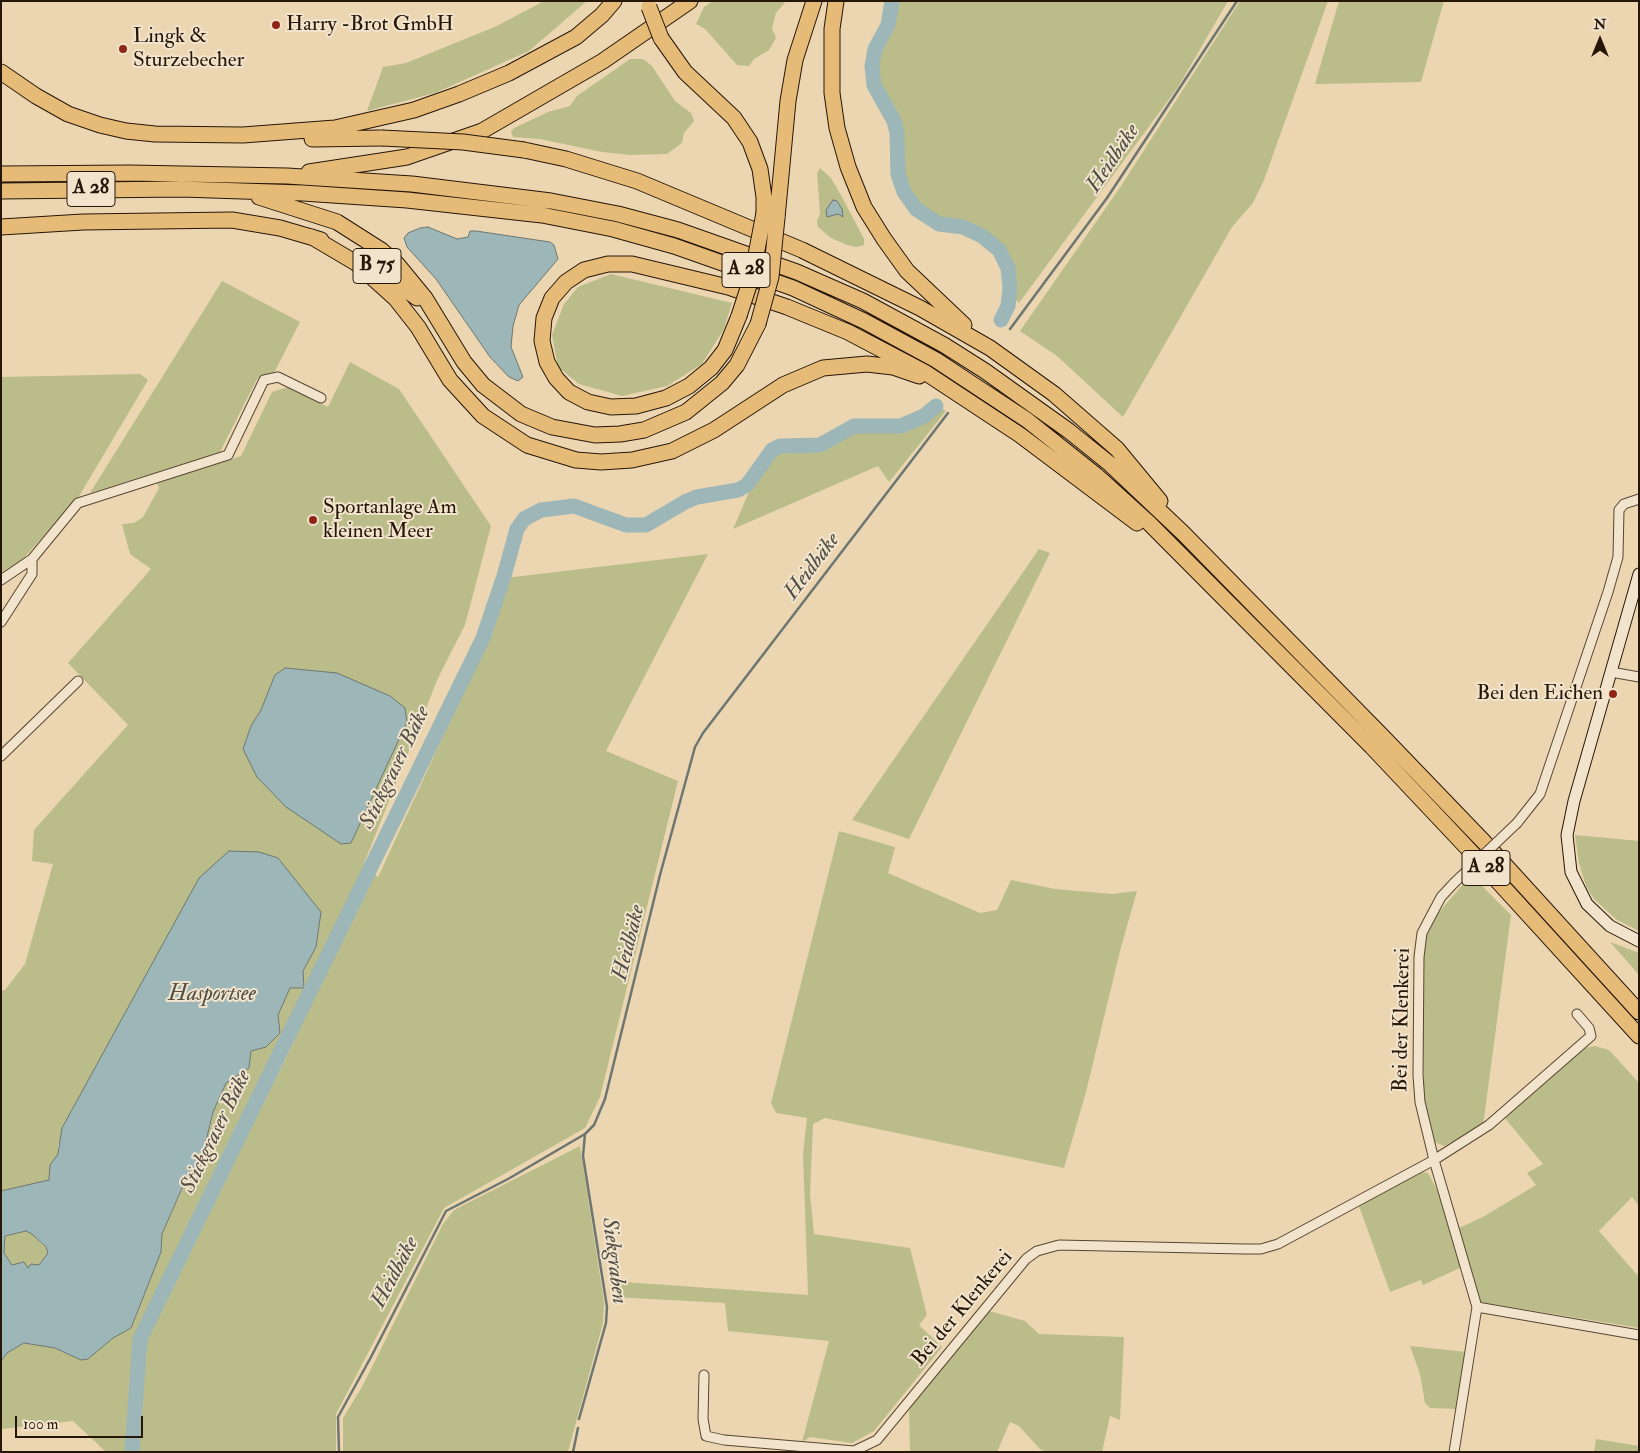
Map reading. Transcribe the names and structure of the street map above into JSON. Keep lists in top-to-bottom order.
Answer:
{
  "streets": {
    "highway": ["A 28", "B 75"],
    "street": ["Bei der Klenkerei"]
  },
  "water": [
    "Heidbäke",
    "Stickgraser Bäke",
    "Hasportsee",
    "Siekgraben"
  ],
  "places": [
    "Harry -Brot GmbH",
    "Lingk & Sturzebecher",
    "Sportanlage Am kleinen Meer",
    "Bei den Eichen"
  ],
  "scale_bar": "100 m",
  "north": "top"
}
